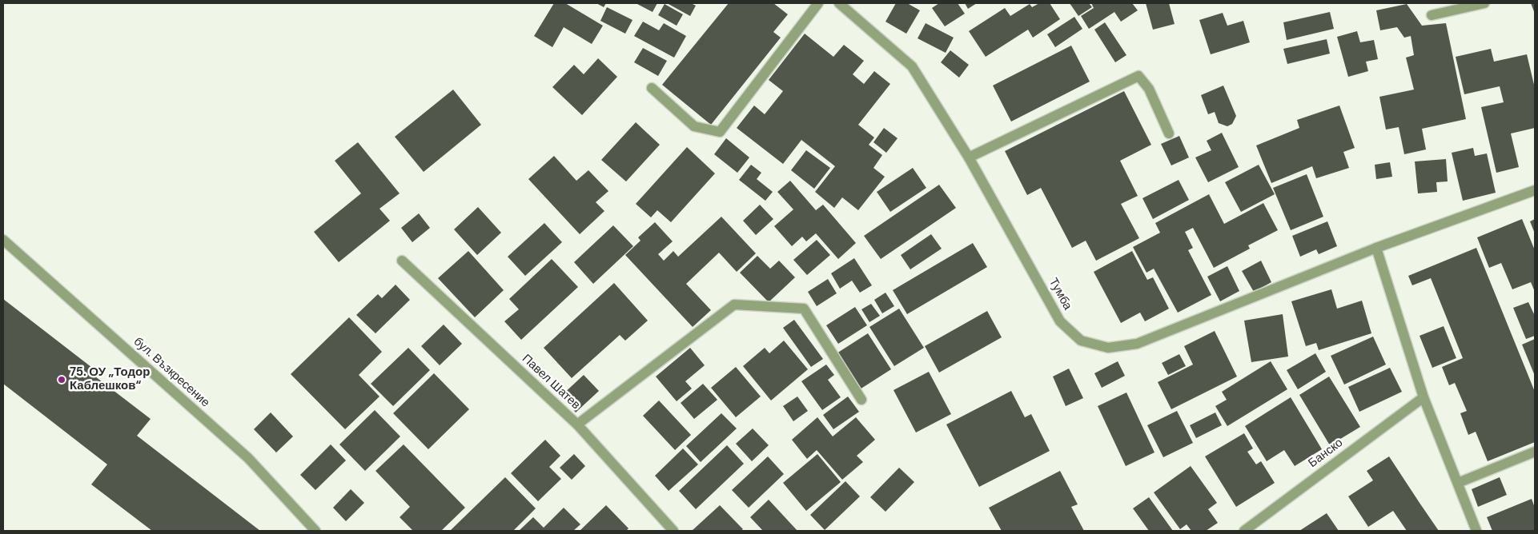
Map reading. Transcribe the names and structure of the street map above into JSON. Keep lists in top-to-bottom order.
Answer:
{
  "streets": {
    "street": [
      "Тумба",
      "бул. Възкресение",
      "Павел Шатев",
      "Банско"
    ]
  },
  "places": ["75. ОУ „Тодор Каблешков“"]
}
